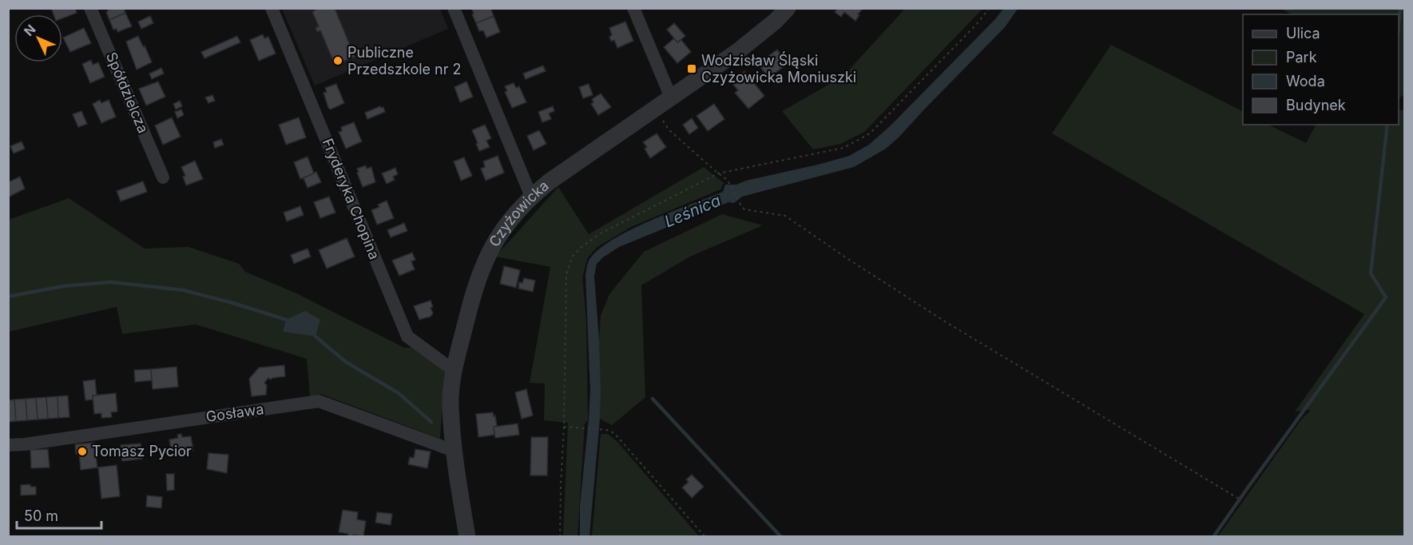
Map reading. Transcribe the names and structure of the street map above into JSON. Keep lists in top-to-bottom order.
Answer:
{
  "streets": {
    "street": [
      "Spółdzielcza",
      "Fryderyka Chopina",
      "Czyżowicka",
      "Gosława"
    ]
  },
  "crossings": [
    ["Fryderyka Chopina", "Czyżowicka"],
    ["Czyżowicka", "Gosława"]
  ],
  "water": ["Leśnica"],
  "places": {
    "other": ["Publiczne Przedszkole nr 2", "Tomasz Pycior"],
    "transit": ["Wodzisław Śląski Czyżowicka Moniuszki"]
  },
  "legend": [
    "Ulica",
    "Park",
    "Woda",
    "Budynek"
  ],
  "scale_bar": "50 m",
  "north": "top left"
}
